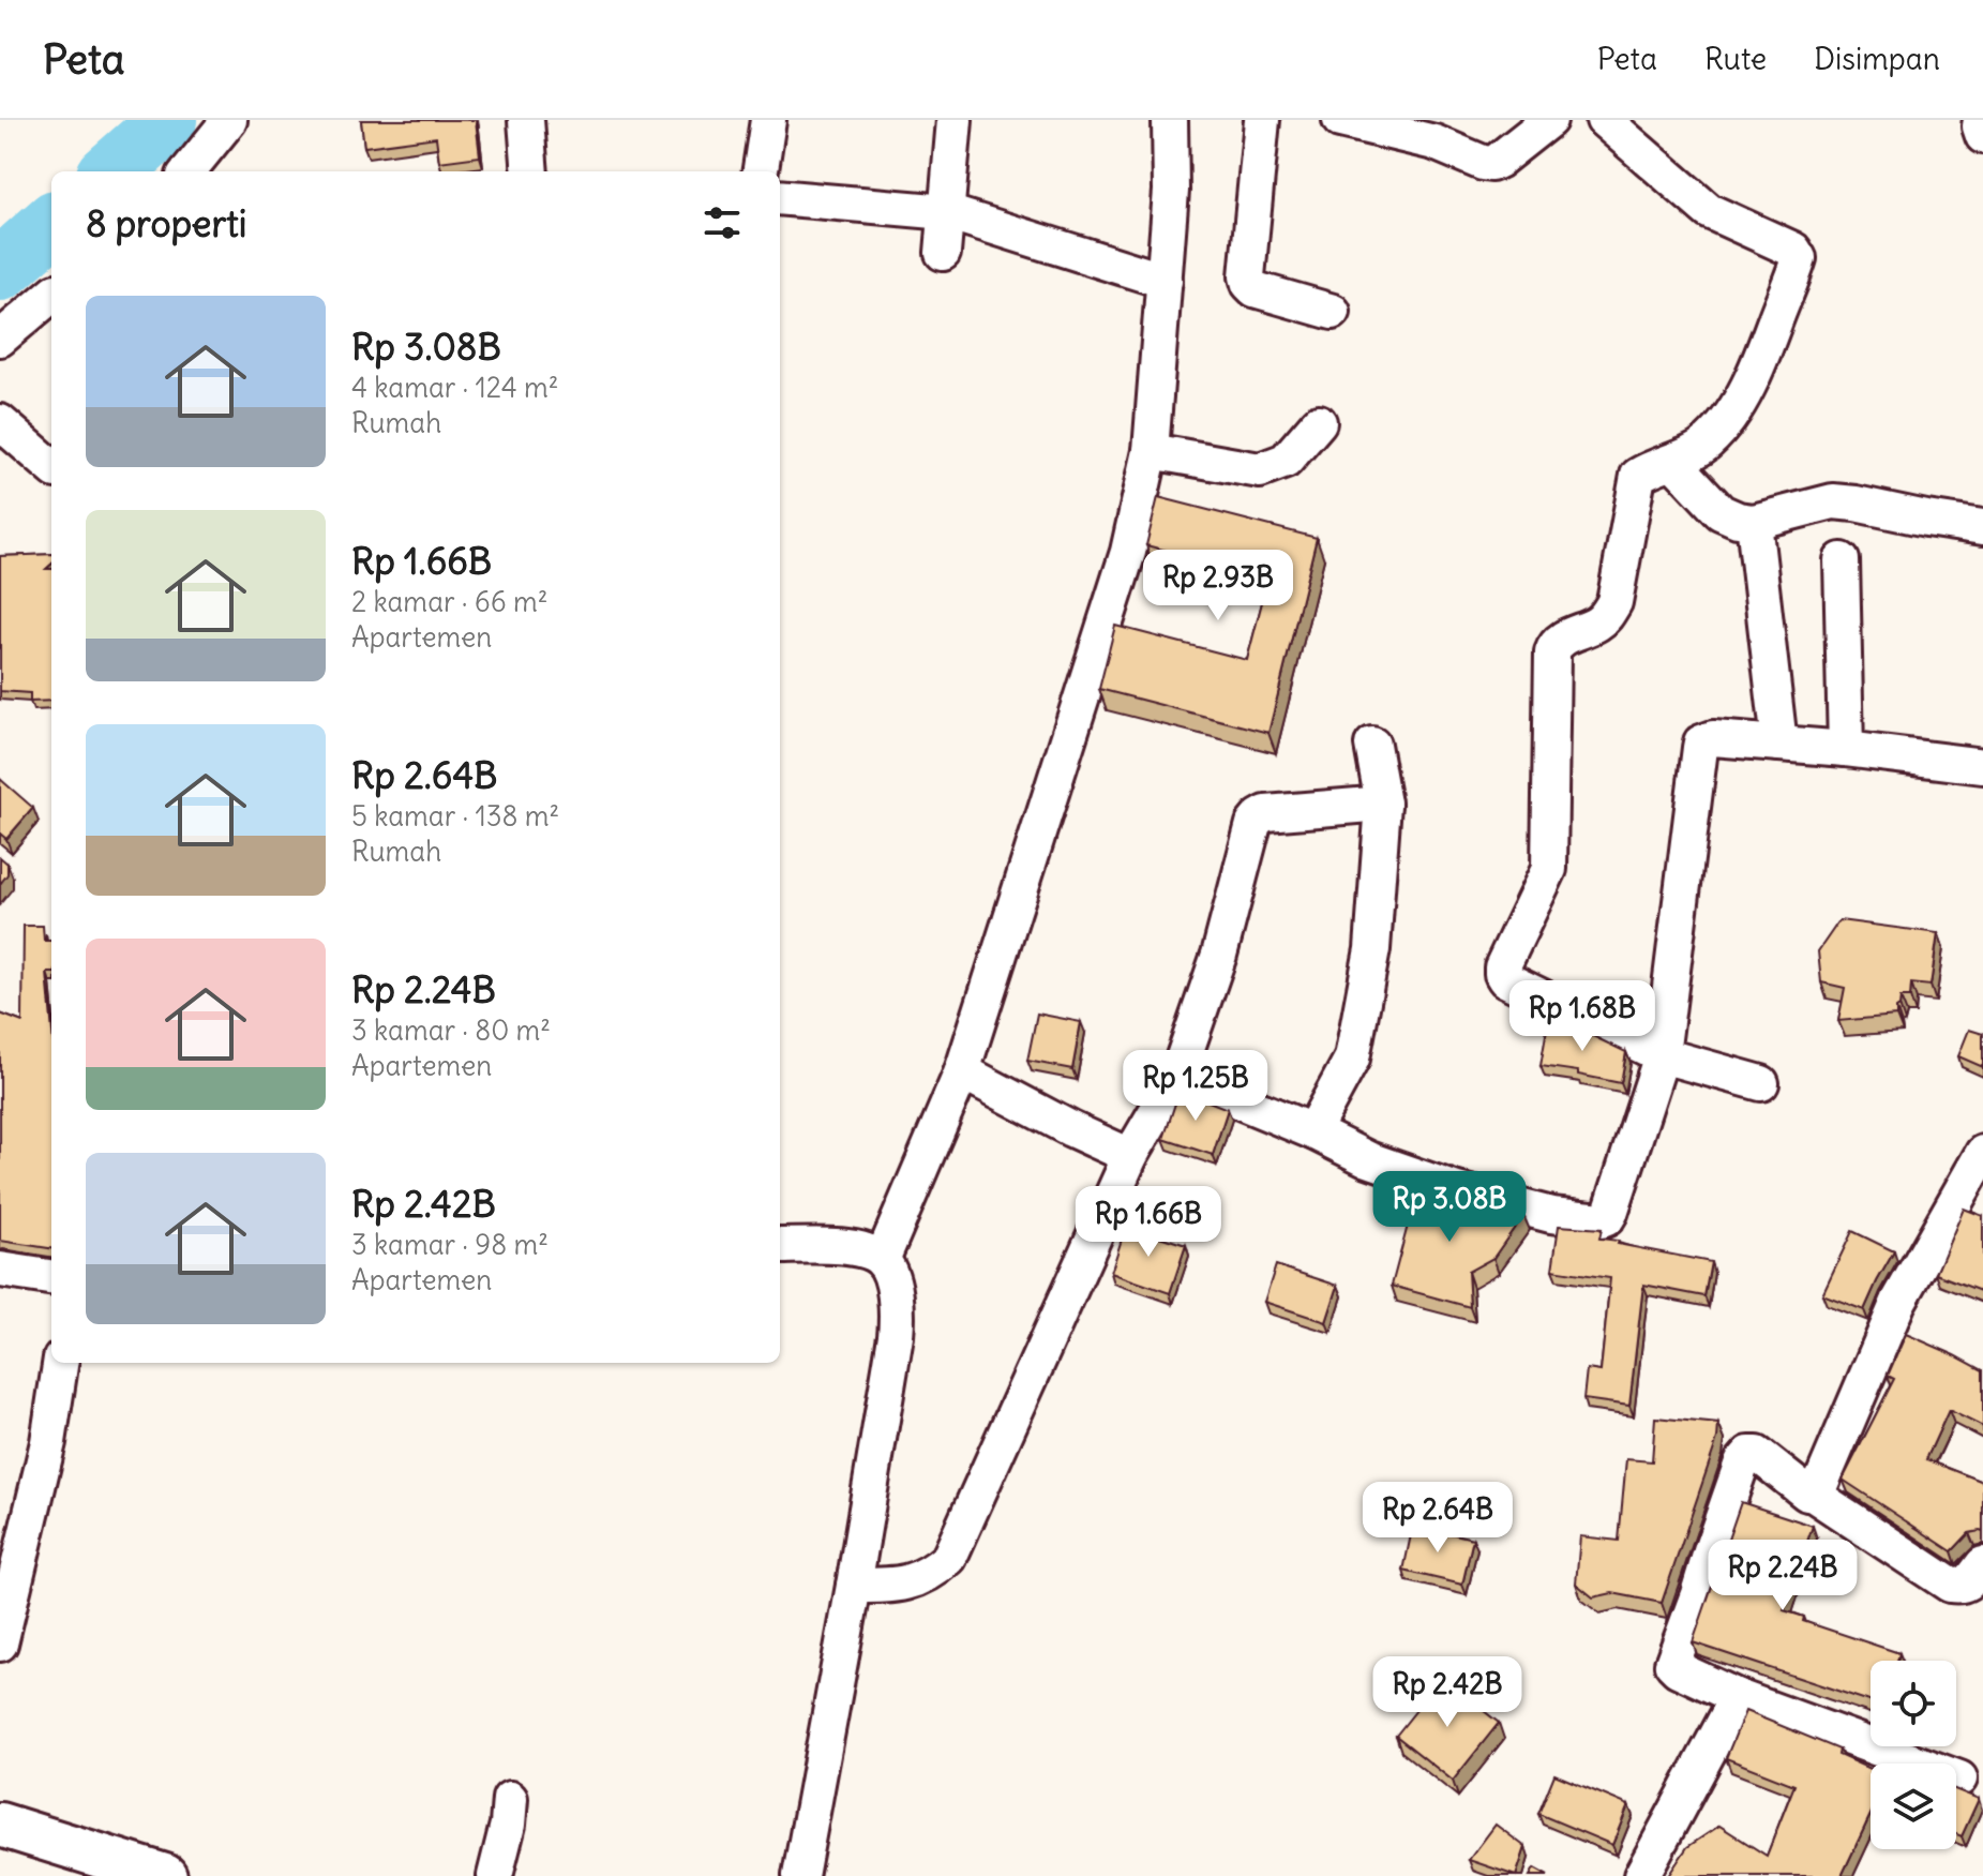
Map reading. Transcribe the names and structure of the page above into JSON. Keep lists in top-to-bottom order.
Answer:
{
  "page": {
    "header": "Peta",
    "nav": ["Peta", "Rute", "Disimpan"],
    "heading": "8 properti",
    "list": [
      {
        "name": "Rp 3.08B",
        "note": "4 kamar · 124 m² · Rumah"
      },
      {
        "name": "Rp 1.66B",
        "note": "2 kamar · 66 m² · Apartemen"
      },
      {
        "name": "Rp 2.64B",
        "note": "5 kamar · 138 m² · Rumah"
      },
      {
        "name": "Rp 2.24B",
        "note": "3 kamar · 80 m² · Apartemen"
      },
      {
        "name": "Rp 2.42B",
        "note": "3 kamar · 98 m² · Apartemen"
      }
    ],
    "price": [
      "Rp 2.93B",
      "Rp 1.68B",
      "Rp 1.25B",
      "Rp 3.08B",
      "Rp 1.66B",
      "Rp 2.64B",
      "Rp 2.24B",
      "Rp 2.42B"
    ]
  }
}
